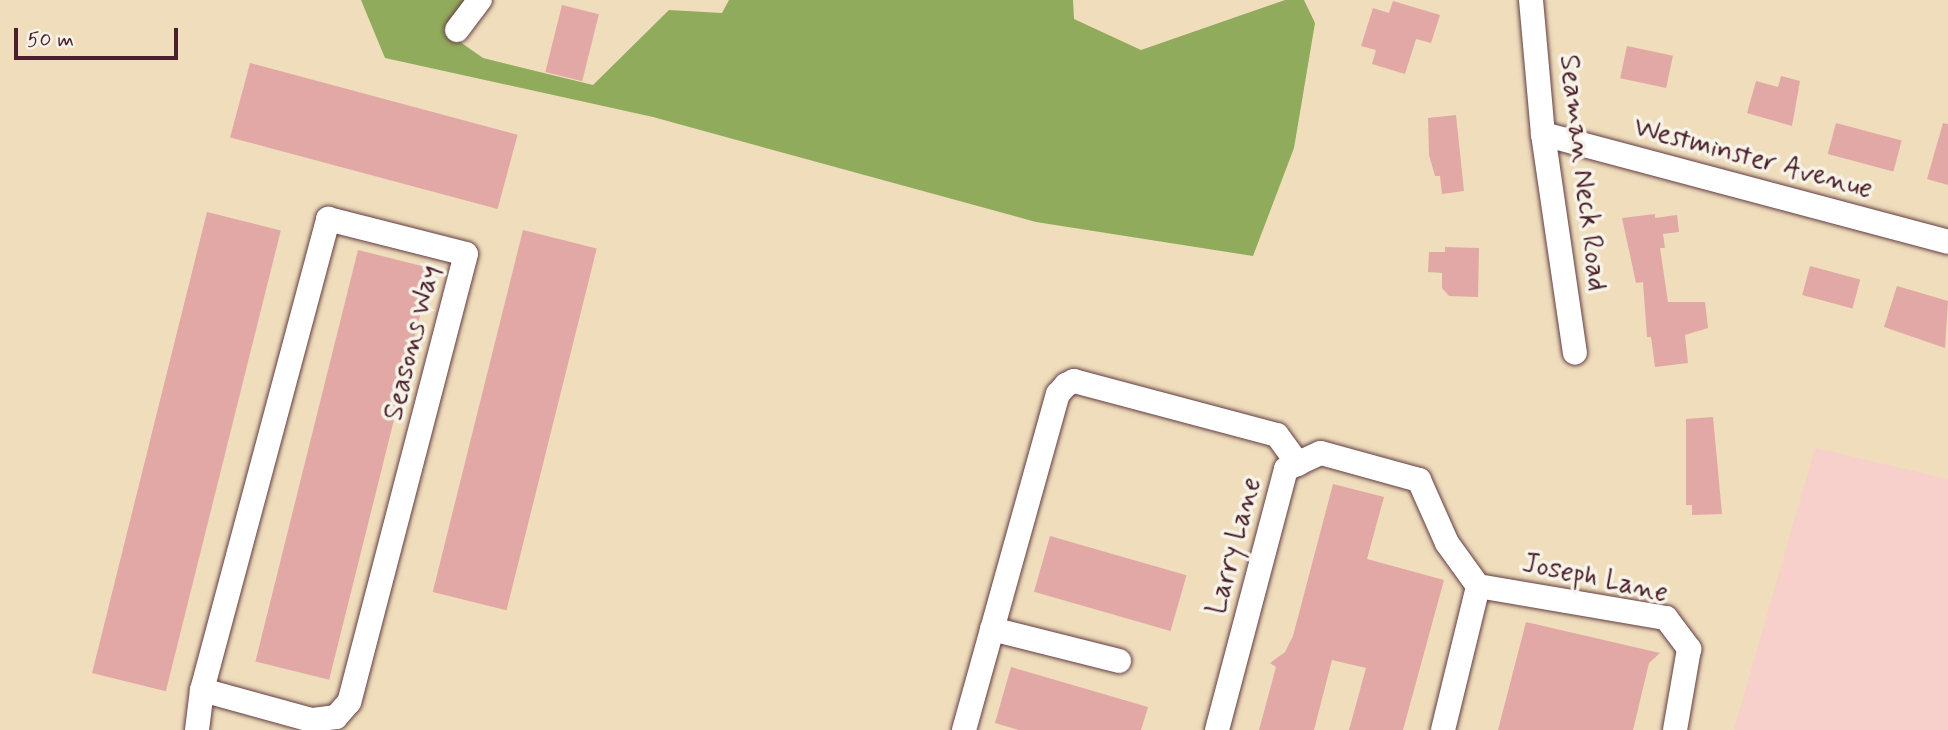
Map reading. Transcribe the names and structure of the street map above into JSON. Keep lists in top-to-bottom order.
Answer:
{
  "streets": {
    "street": [
      "Westminster Avenue",
      "Seaman Neck Road",
      "Seasons Way",
      "Larry Lane",
      "Joseph Lane"
    ]
  },
  "crossings": [
    ["Westminster Avenue", "Seaman Neck Road"],
    ["Larry Lane", "Joseph Lane"]
  ],
  "scale_bar": "50 m"
}
